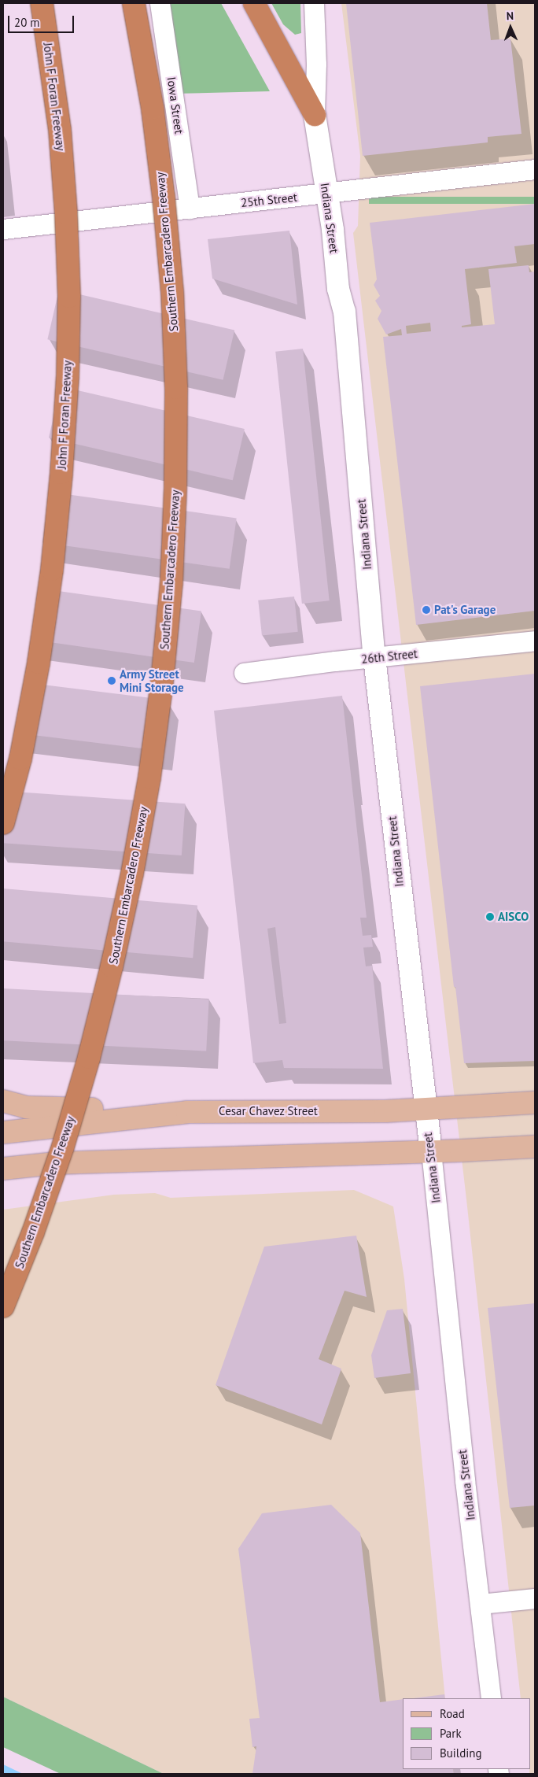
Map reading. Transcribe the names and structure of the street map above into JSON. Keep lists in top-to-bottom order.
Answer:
{
  "streets": {
    "highway": ["John F Foran Freeway", "Southern Embarcadero Freeway"],
    "main road": ["Indiana Street", "Cesar Chavez Street"],
    "street": ["Iowa Street", "25th Street", "26th Street"]
  },
  "crossings": [
    ["Iowa Street", "25th Street"],
    ["25th Street", "Indiana Street"],
    ["Indiana Street", "26th Street"],
    ["Indiana Street", "Cesar Chavez Street"]
  ],
  "places": ["Pat's Garage", "Army Street Mini Storage", "AISCO"],
  "legend": ["Road", "Park", "Building"],
  "scale_bar": "20 m",
  "north": "top"
}
